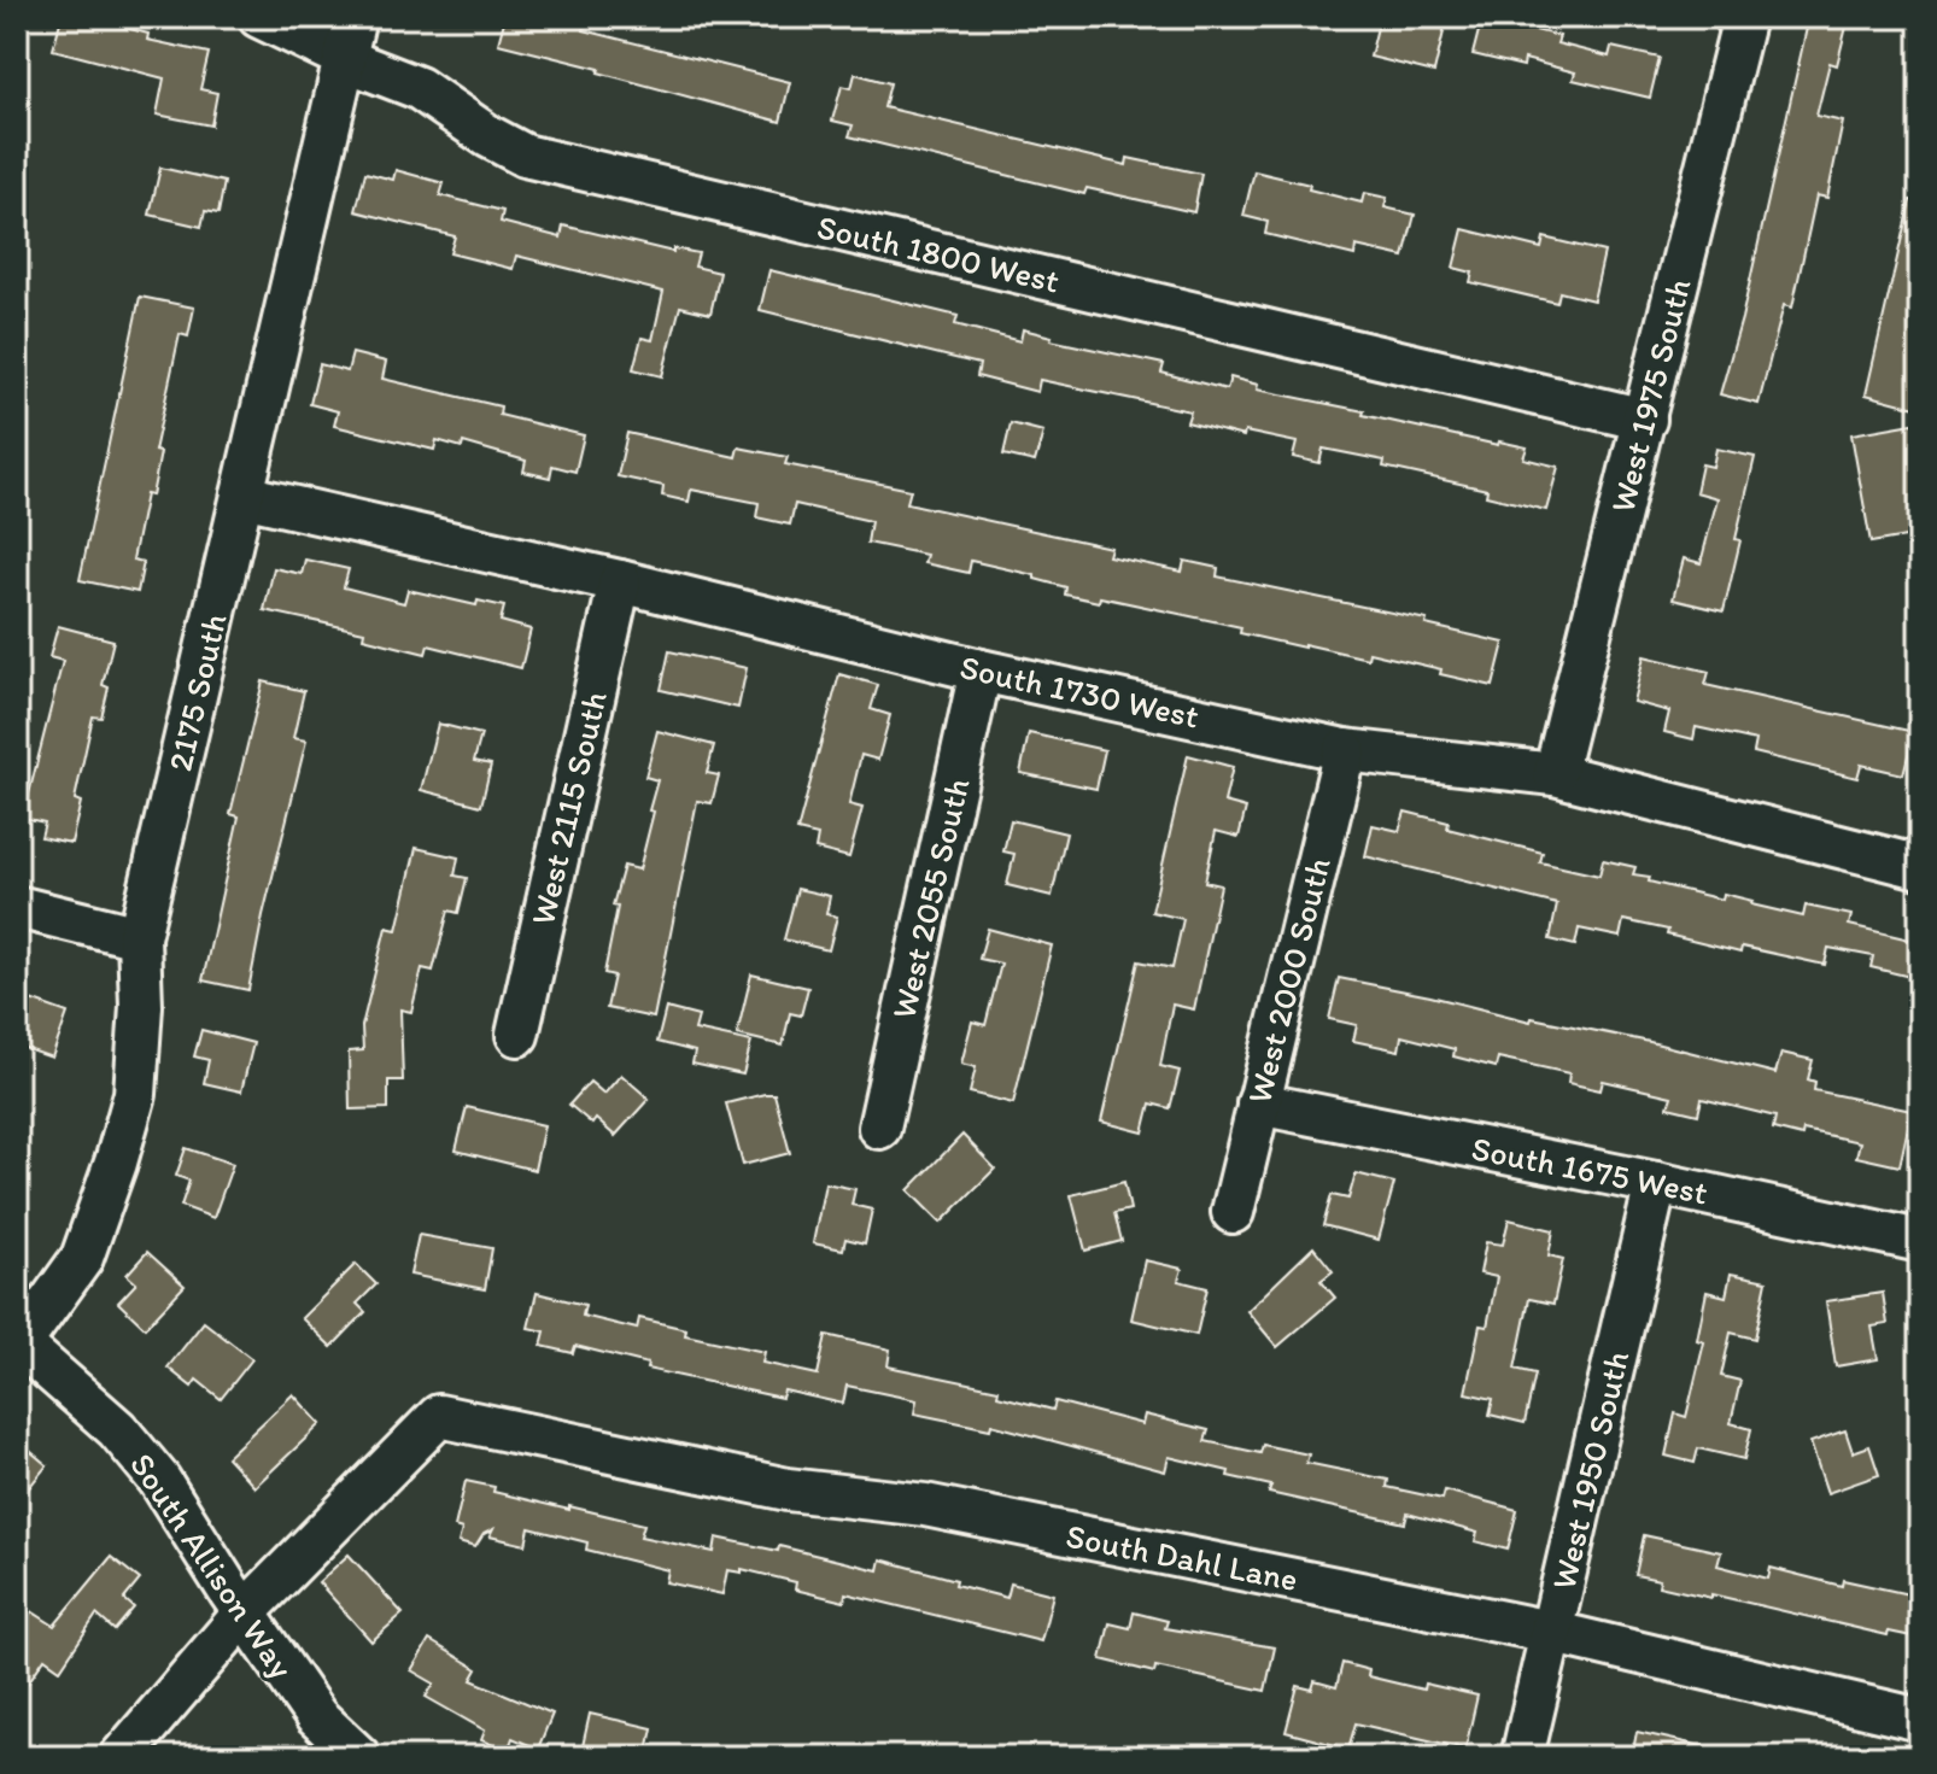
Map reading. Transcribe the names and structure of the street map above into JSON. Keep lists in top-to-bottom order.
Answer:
{
  "streets": {
    "street": [
      "South 1800 West",
      "West 1975 South",
      "South 1730 West",
      "2175 South",
      "West 2115 South",
      "West 2055 South",
      "West 2000 South",
      "South 1675 West",
      "West 1950 South",
      "South Dahl Lane",
      "South Allison Way"
    ]
  },
  "crossings": [
    ["South 1800 West", "West 1975 South"],
    ["South 1800 West", "2175 South"],
    ["West 1975 South", "South 1730 West"],
    ["South 1730 West", "2175 South"],
    ["South 1730 West", "West 2115 South"],
    ["South 1730 West", "West 2055 South"],
    ["South 1730 West", "West 2000 South"],
    ["2175 South", "South Allison Way"],
    ["West 2000 South", "South 1675 West"],
    ["South 1675 West", "West 1950 South"],
    ["West 1950 South", "South Dahl Lane"],
    ["South Dahl Lane", "South Allison Way"]
  ]
}
